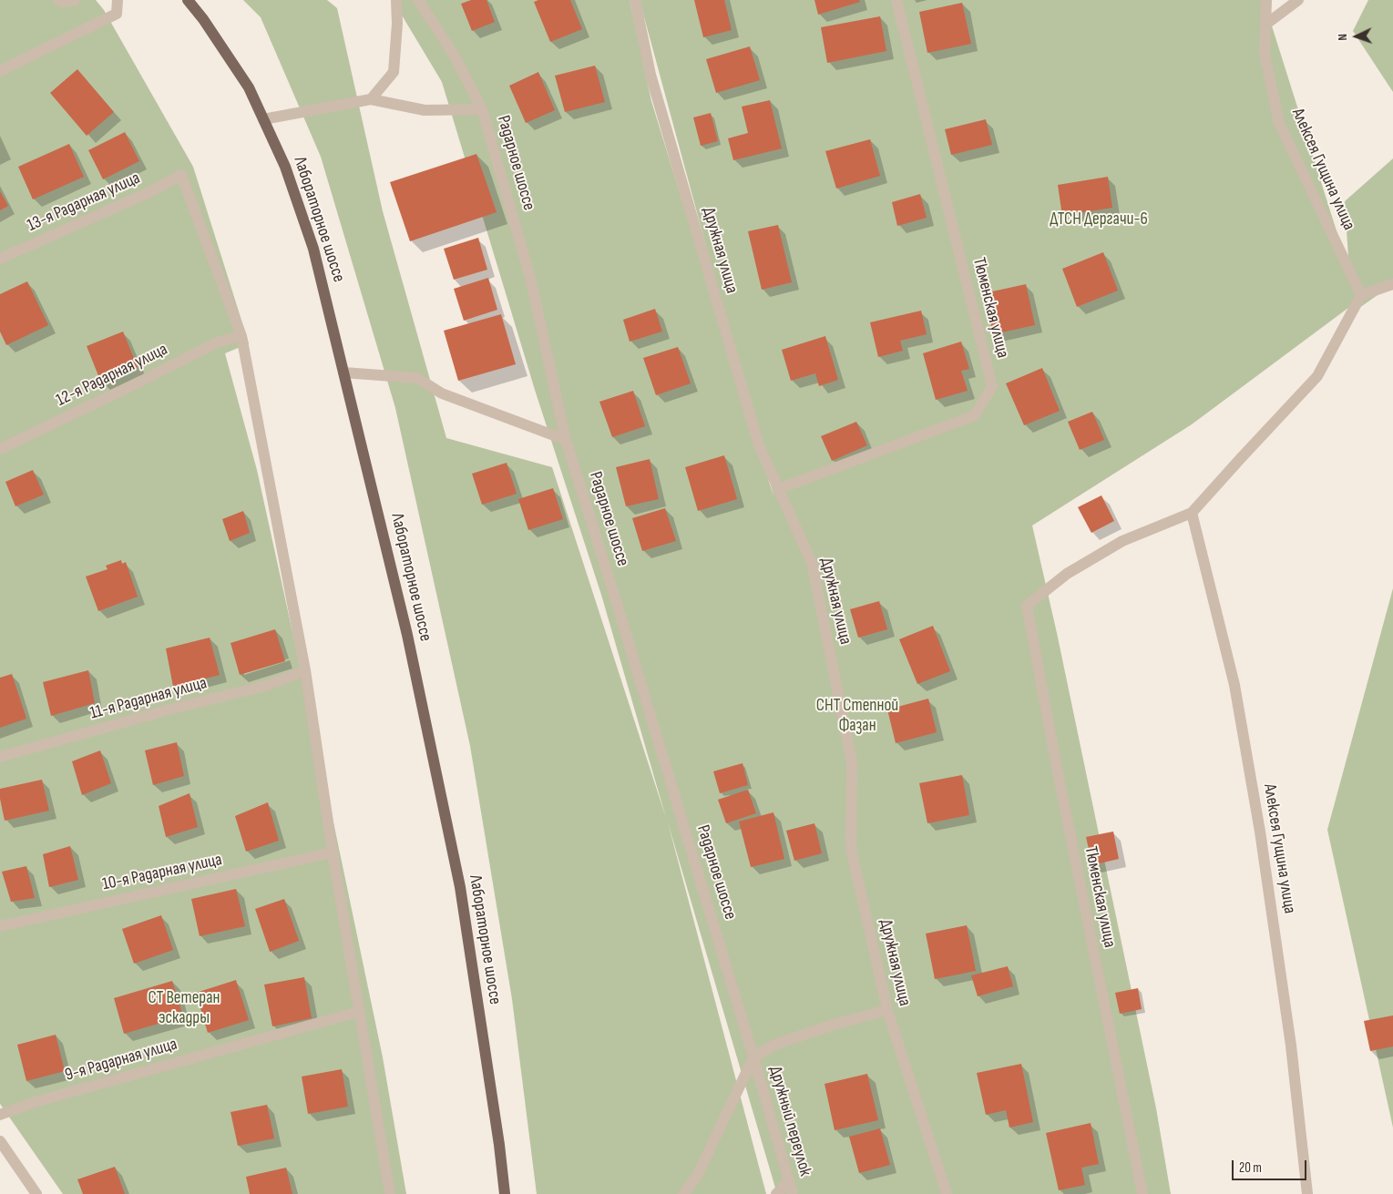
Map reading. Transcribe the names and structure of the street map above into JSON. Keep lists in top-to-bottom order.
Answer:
{
  "streets": {
    "main road": ["Лабораторное шоссе"],
    "street": [
      "Радарное шоссе",
      "Алексея Гущина улица",
      "13-я Радарная улица",
      "Дружная улица",
      "Тюменская улица",
      "12-я Радарная улица",
      "11-я Радарная улица",
      "10-я Радарная улица",
      "9-я Радарная улица",
      "Дружный переулок"
    ]
  },
  "crossings": [
    ["Радарное шоссе", "Дружный переулок"],
    ["Алексея Гущина улица", "Тюменская улица"],
    ["13-я Радарная улица", "12-я Радарная улица"],
    ["Дружная улица", "Тюменская улица"]
  ],
  "parks": ["ДТСН Дергачи-6", "СНТ Степной Фазан", "СТ Ветеран эскадры"],
  "scale_bar": "20 m",
  "north": "left"
}
